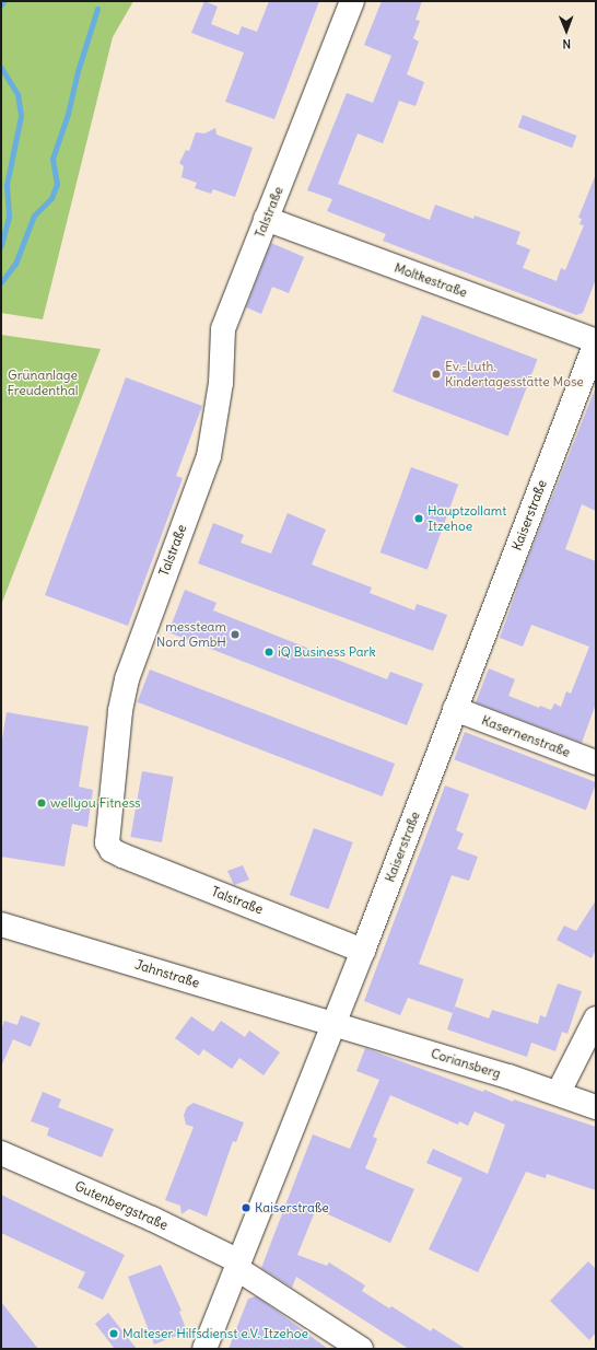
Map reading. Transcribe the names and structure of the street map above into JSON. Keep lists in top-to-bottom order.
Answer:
{
  "streets": {
    "street": [
      "Talstraße",
      "Moltkestraße",
      "Kaiserstraße",
      "Kasernenstraße",
      "Jahnstraße",
      "Coriansberg",
      "Gutenbergstraße"
    ]
  },
  "crossings": [
    ["Talstraße", "Moltkestraße"],
    ["Talstraße", "Kaiserstraße"],
    ["Moltkestraße", "Kaiserstraße"],
    ["Kaiserstraße", "Kasernenstraße"],
    ["Kaiserstraße", "Jahnstraße"],
    ["Kaiserstraße", "Coriansberg"],
    ["Kaiserstraße", "Gutenbergstraße"],
    ["Jahnstraße", "Coriansberg"]
  ],
  "parks": ["Grünanlage Freudenthal"],
  "places": [
    "Ev.-Luth. Kindertagesstätte Mose",
    "Hauptzollamt Itzehoe",
    "messteam Nord GmbH",
    "iQ Business Park",
    "wellyou Fitness",
    "Kaiserstraße",
    "Malteser Hilfsdienst e.V. Itzehoe"
  ],
  "north": "bottom"
}
